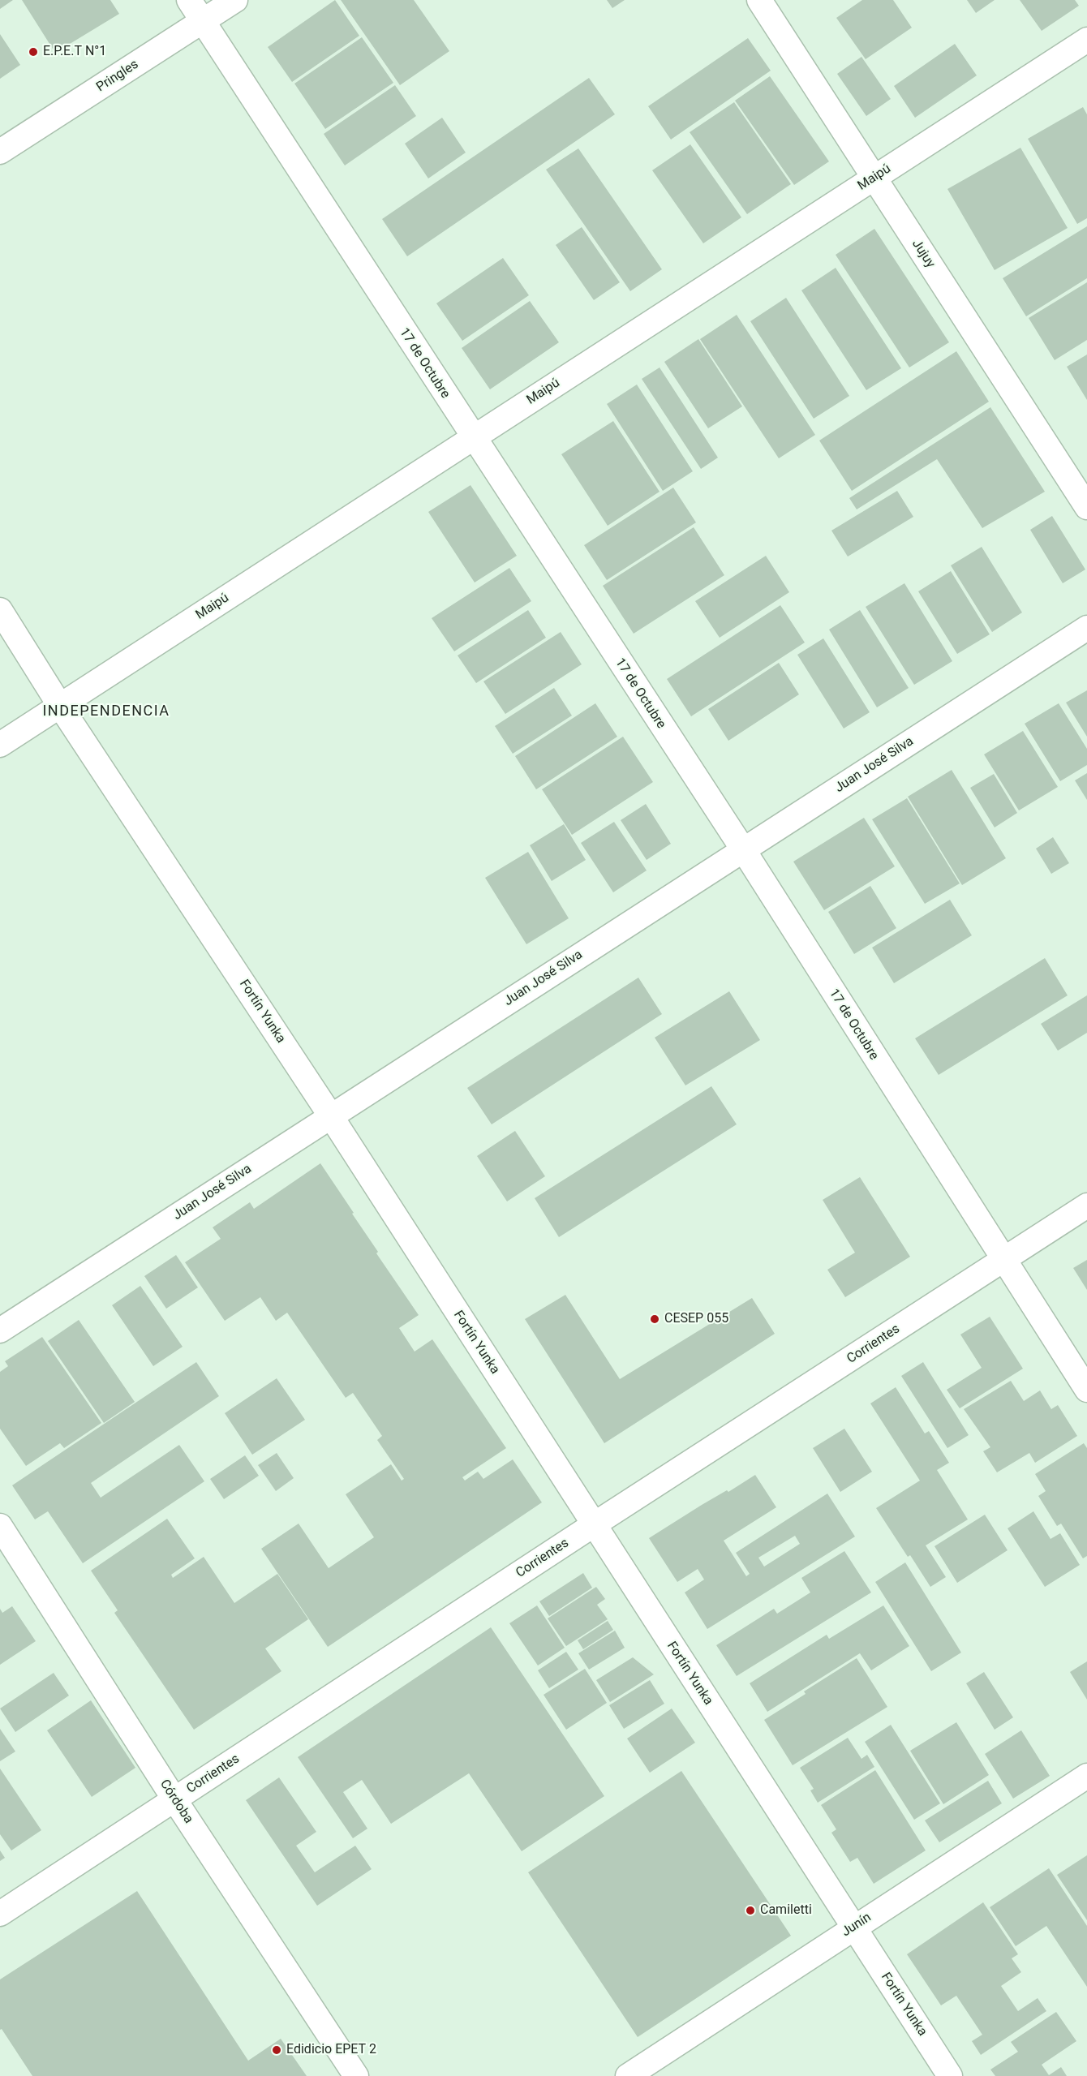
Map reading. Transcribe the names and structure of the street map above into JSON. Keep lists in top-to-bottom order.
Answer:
{
  "streets": {
    "street": [
      "Pringles",
      "Maipú",
      "Jujuy",
      "17 de Octubre",
      "Juan José Silva",
      "Fortín Yunka",
      "Corrientes",
      "Córdoba",
      "Junín"
    ]
  },
  "crossings": [
    ["Pringles", "17 de Octubre"],
    ["Maipú", "Jujuy"],
    ["Maipú", "17 de Octubre"],
    ["Maipú", "Fortín Yunka"],
    ["17 de Octubre", "Juan José Silva"],
    ["17 de Octubre", "Corrientes"],
    ["Juan José Silva", "Fortín Yunka"],
    ["Fortín Yunka", "Corrientes"],
    ["Fortín Yunka", "Junín"],
    ["Corrientes", "Córdoba"]
  ],
  "districts": ["INDEPENDENCIA"],
  "places": [
    "E.P.E.T N°1",
    "CESEP 055",
    "Camiletti",
    "Edidicio EPET 2"
  ]
}
